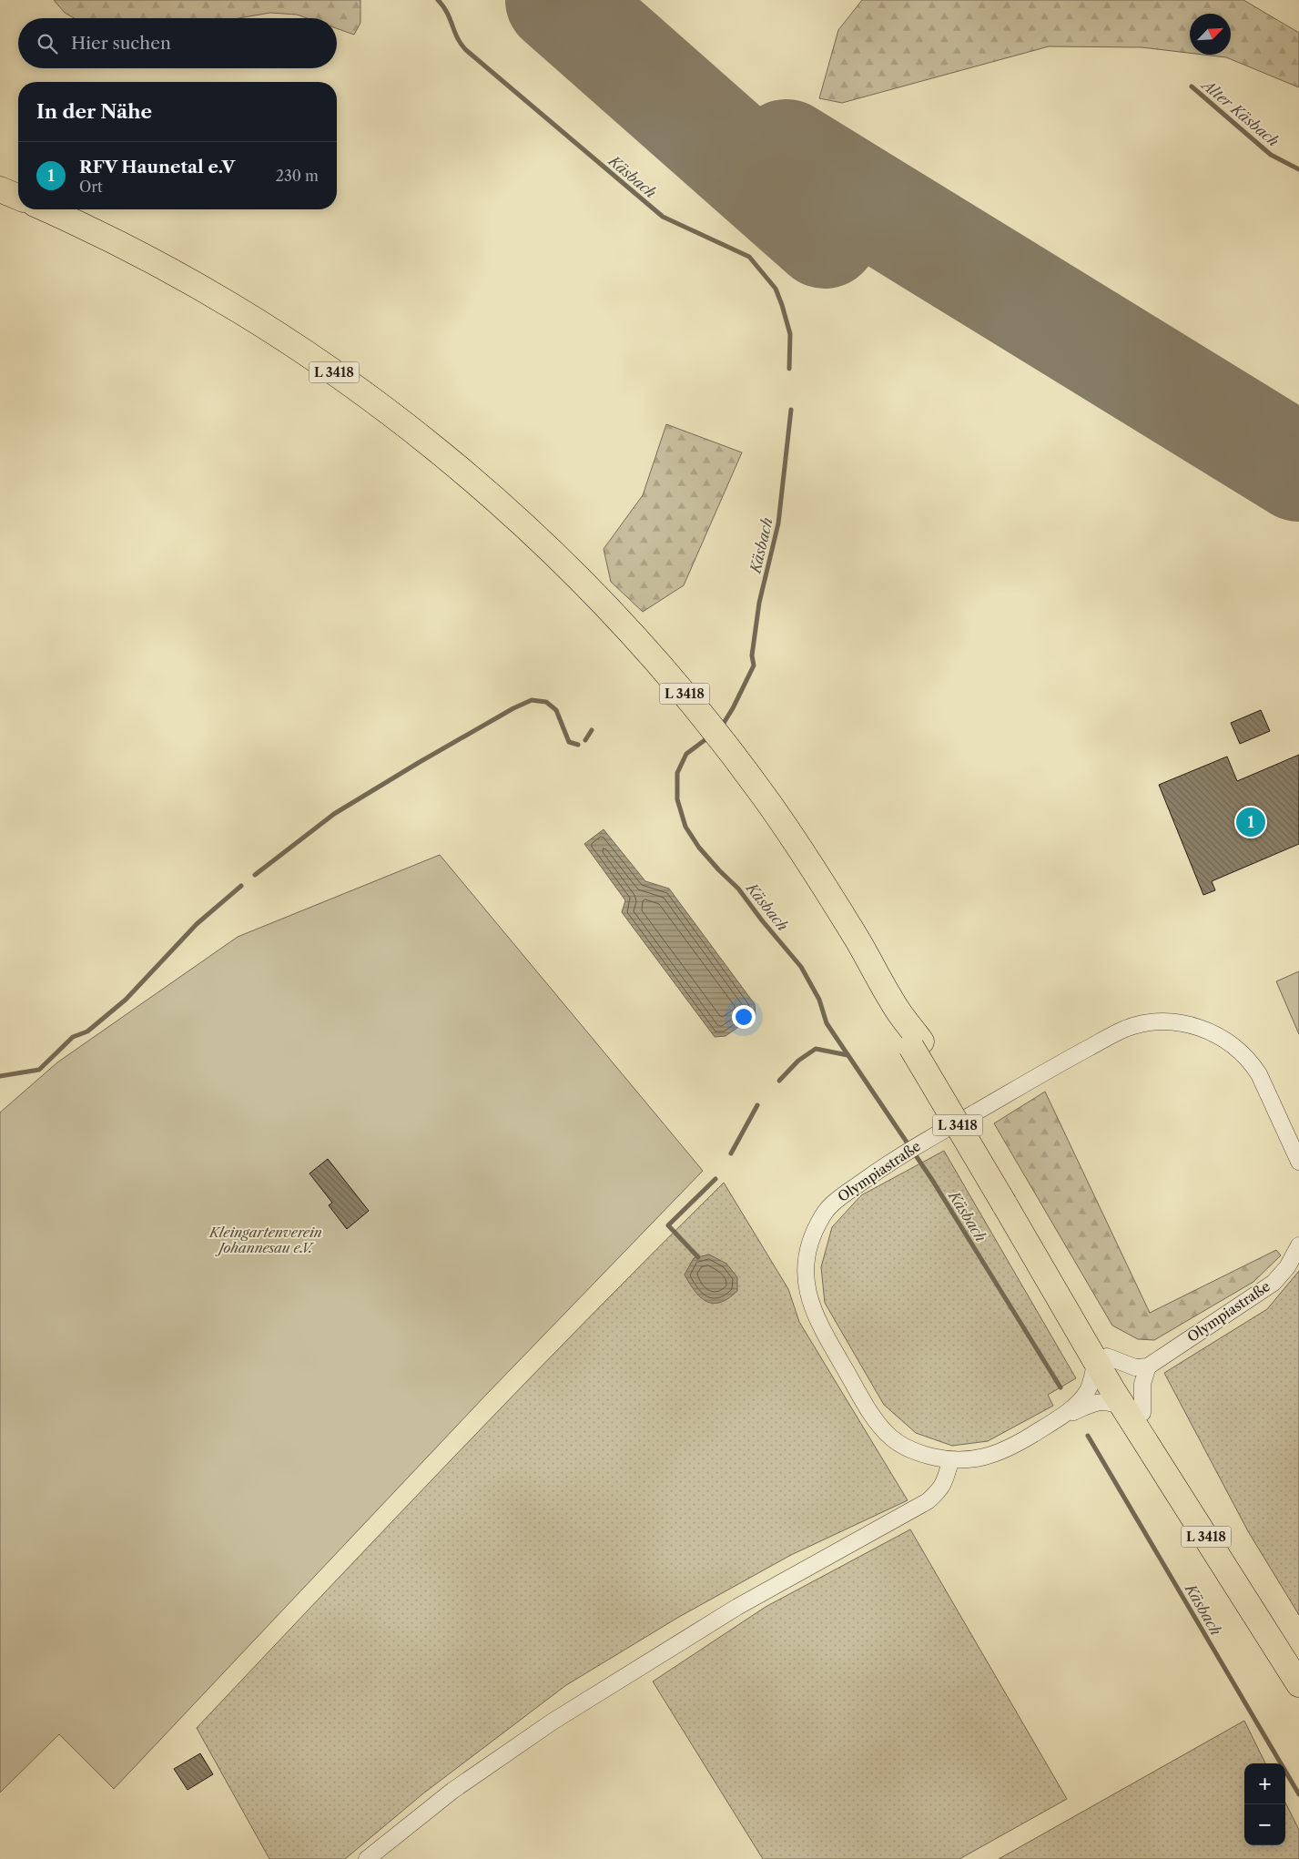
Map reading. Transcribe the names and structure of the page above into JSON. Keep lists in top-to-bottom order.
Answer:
{
  "streets": {
    "main road": ["L 3418"],
    "street": ["Olympiastraße"]
  },
  "crossings": [
    ["L 3418", "Olympiastraße"]
  ],
  "water": ["Alter Käsbach", "Käsbach"],
  "parks": ["Kleingartenverein Johannesau e.V."],
  "north": "top right",
  "page": {
    "search": "Hier suchen",
    "heading": "In der Nähe",
    "list": [
      {
        "mark": "1",
        "name": "RFV Haunetal e.V",
        "note": "Ort",
        "value": "230 m"
      }
    ],
    "pins": "1",
    "map_buttons": ["+", "−"]
  }
}
